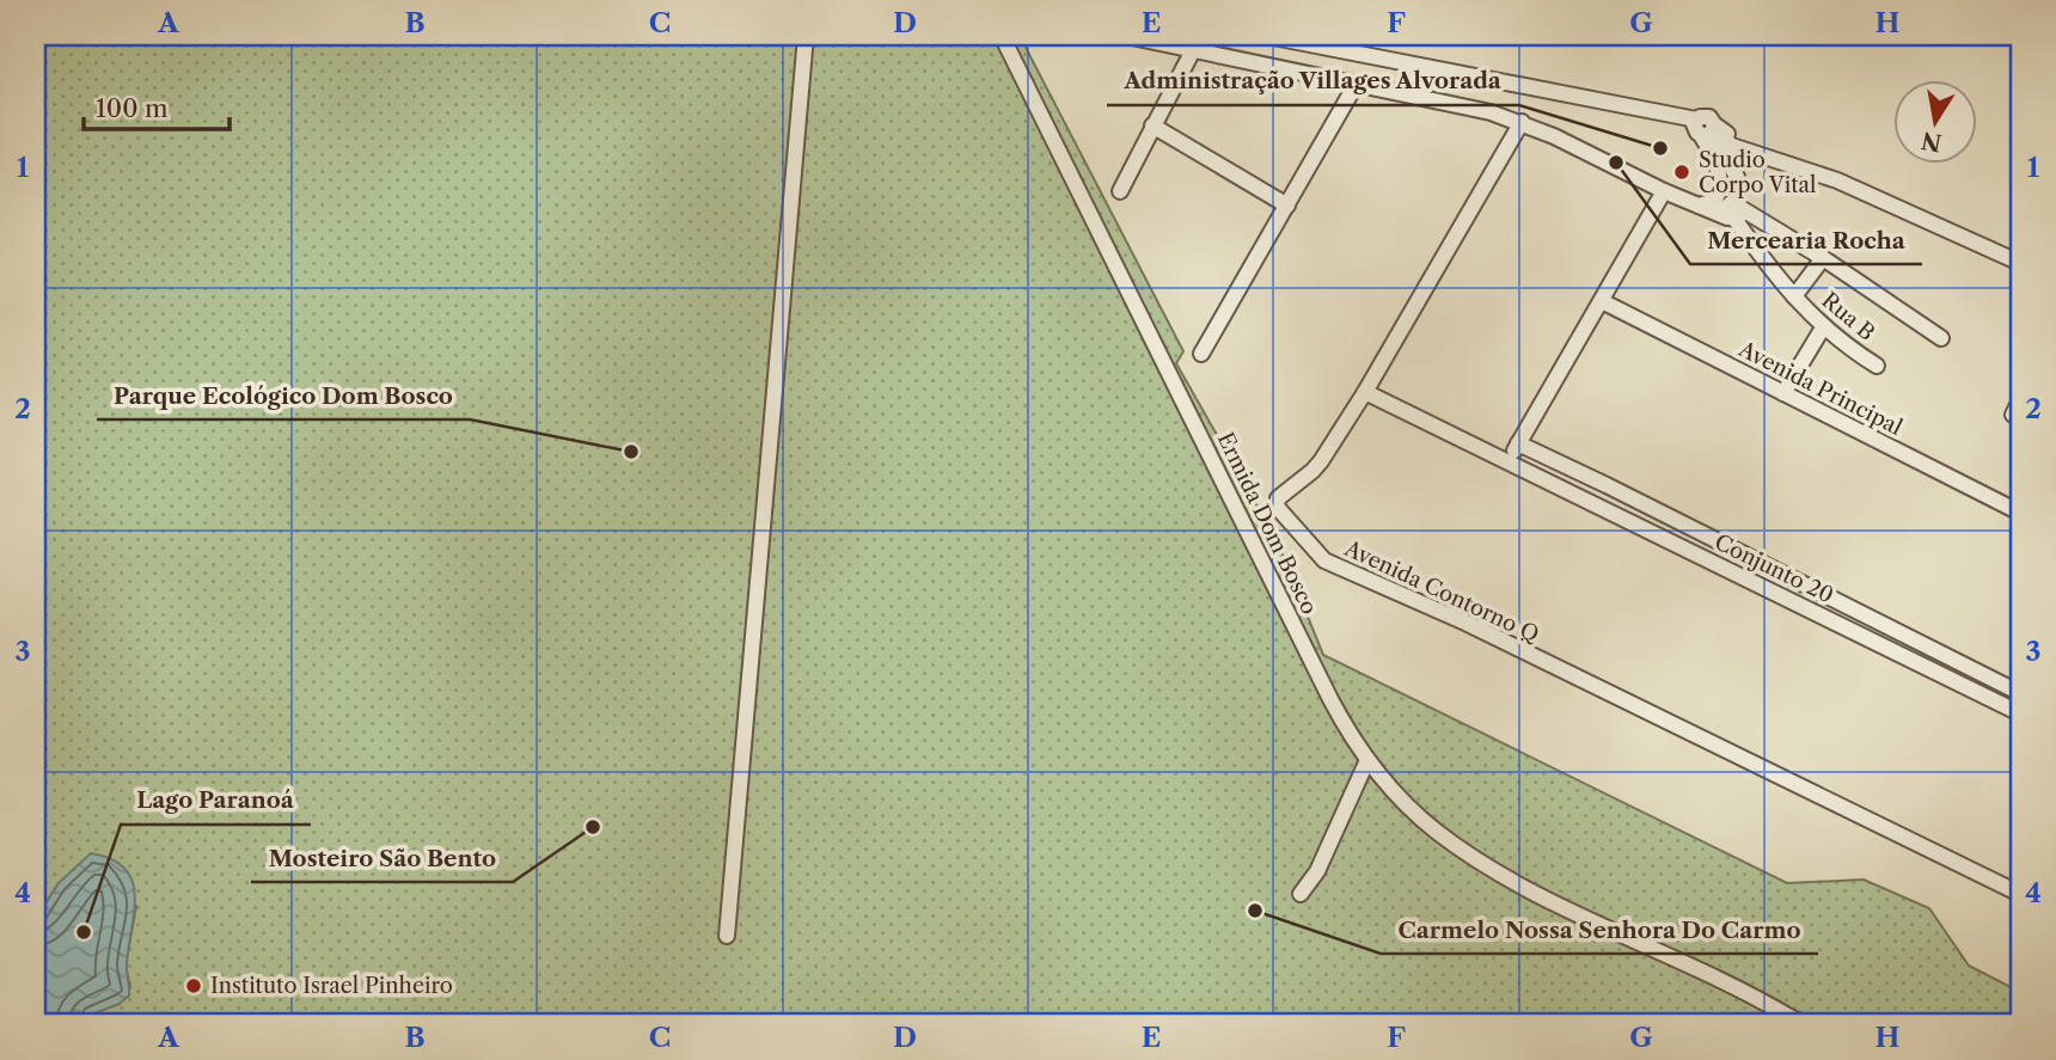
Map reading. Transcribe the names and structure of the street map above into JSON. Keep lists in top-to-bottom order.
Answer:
{
  "streets": {
    "street": [
      "Rua B",
      "Avenida Principal",
      "Ermida Dom Bosco",
      "Conjunto 20",
      "Avenida Contorno Q"
    ]
  },
  "crossings": [
    ["Rua B", "Avenida Contorno Q"],
    ["Conjunto 20", "Avenida Contorno Q"]
  ],
  "places": [
    "Administração Villages Alvorada",
    "Mercearia Rocha",
    "Studio Corpo Vital",
    "Parque Ecológico Dom Bosco",
    "Mosteiro São Bento",
    "Carmelo Nossa Senhora Do Carmo",
    "Lago Paranoá",
    "Instituto Israel Pinheiro"
  ],
  "scale_bar": "100 m",
  "north": "bottom",
  "grid": {
    "columns": [
      "A",
      "B",
      "C",
      "D",
      "E",
      "F",
      "G",
      "H"
    ],
    "rows": [
      "1",
      "2",
      "3",
      "4"
    ]
  }
}
